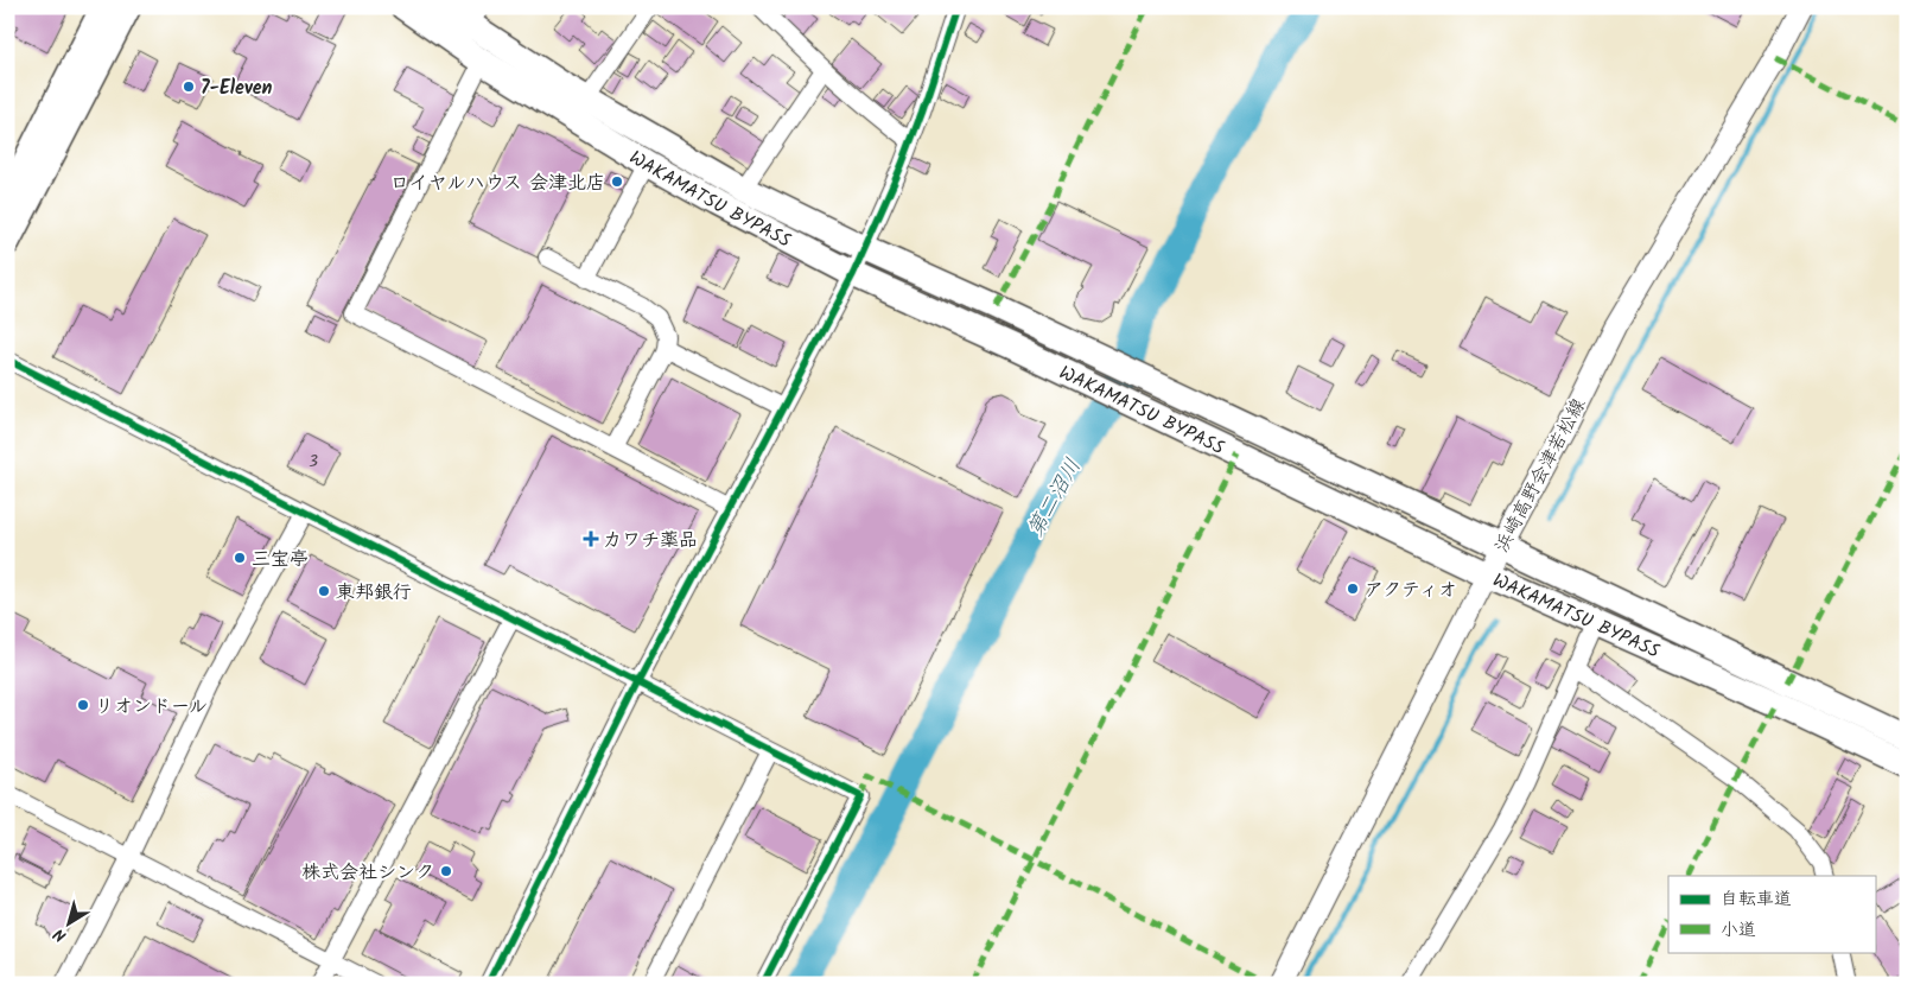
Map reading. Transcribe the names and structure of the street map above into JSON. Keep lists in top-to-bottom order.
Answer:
{
  "streets": {
    "highway": ["WAKAMATSU BYPASS"],
    "main road": ["浜崎高野会津若松線"]
  },
  "crossings": [
    ["WAKAMATSU BYPASS", "浜崎高野会津若松線"]
  ],
  "water": ["第二沼川"],
  "places": {
    "other": [
      "7-Eleven",
      "ロイヤルハウス 会津北店",
      "三宝亭",
      "アクティオ",
      "東邦銀行",
      "リオンドール",
      "株式会社シンク"
    ],
    "health": ["カワチ薬品"]
  },
  "house_numbers": ["3"],
  "legend": ["自転車道", "小道"],
  "north": "bottom left"
}
